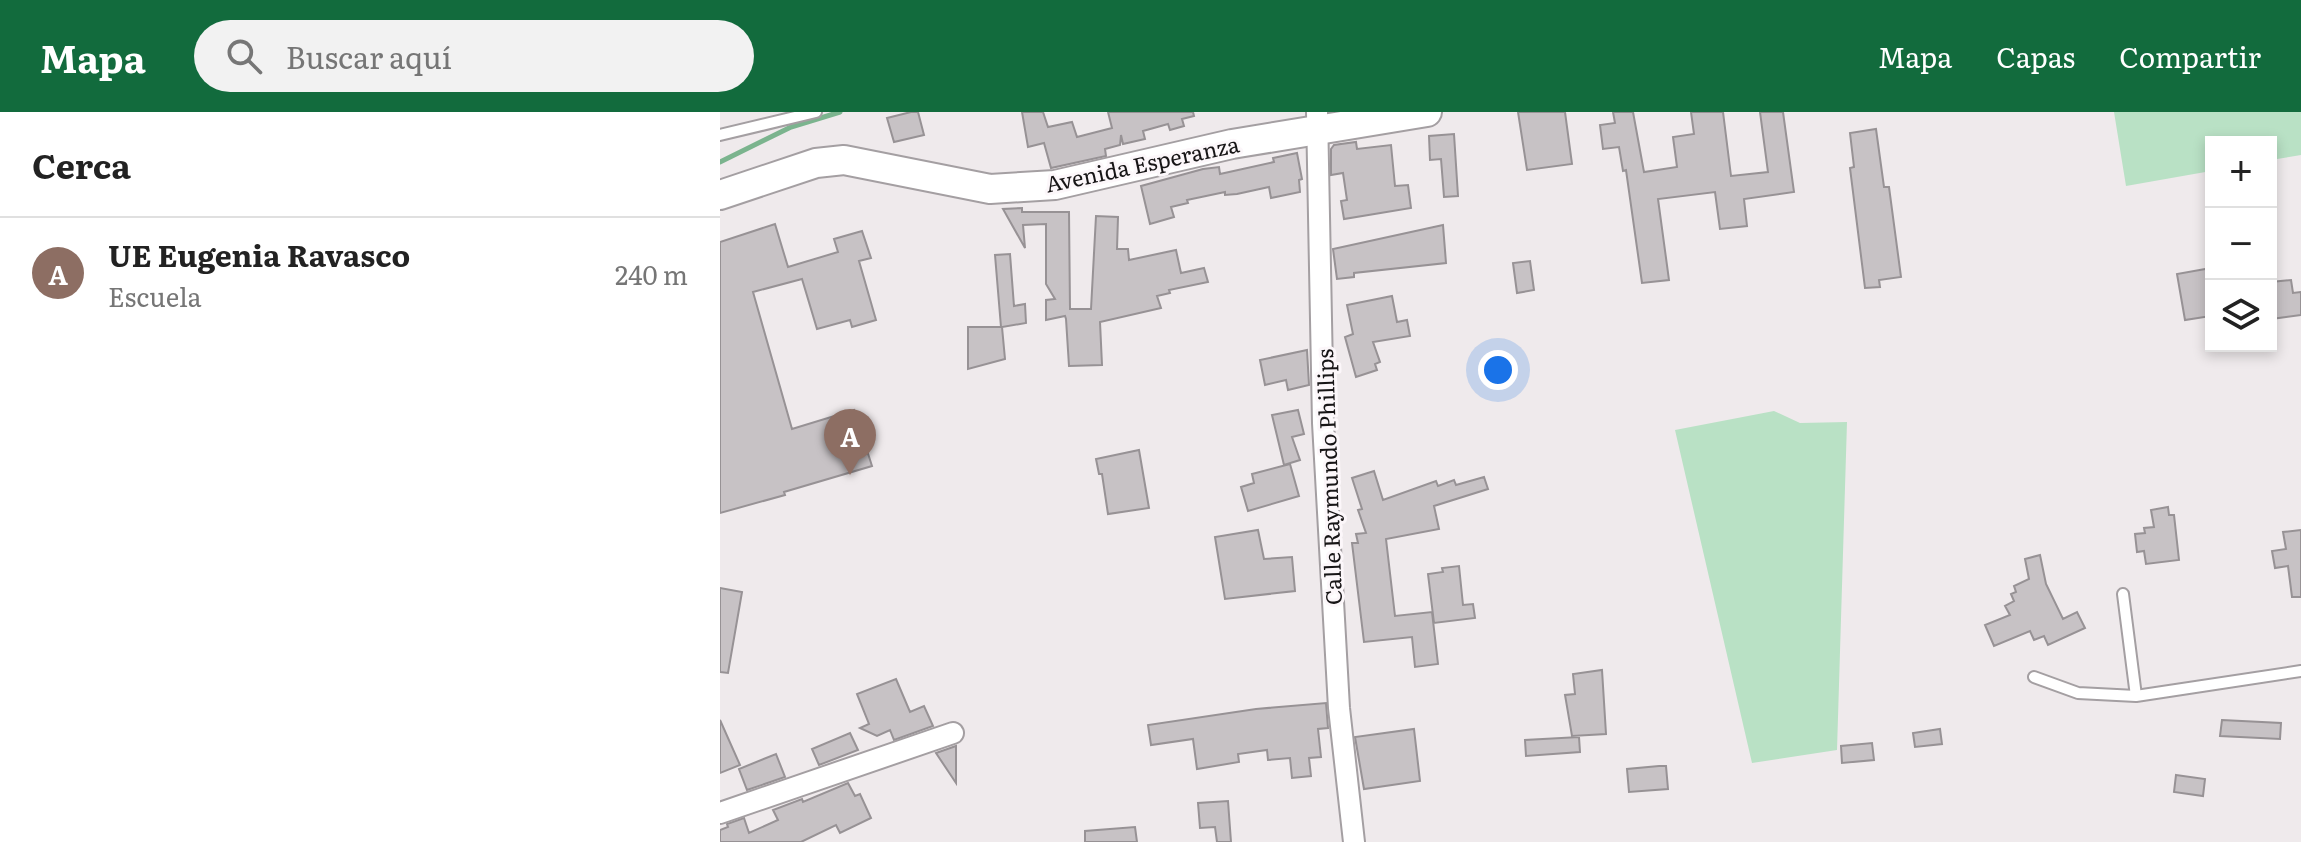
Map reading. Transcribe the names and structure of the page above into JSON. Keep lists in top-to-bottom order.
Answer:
{
  "streets": {
    "main road": ["Avenida Esperanza"],
    "street": ["Calle Raymundo Phillips"]
  },
  "crossings": [
    ["Avenida Esperanza", "Calle Raymundo Phillips"]
  ],
  "page": {
    "header": "Mapa",
    "search": "Buscar aquí",
    "nav": ["Mapa", "Capas", "Compartir"],
    "heading": "Cerca",
    "map_buttons": ["+", "−"],
    "list": [
      {
        "mark": "A",
        "name": "UE Eugenia Ravasco",
        "note": "Escuela",
        "value": "240 m"
      }
    ],
    "pins": "A"
  }
}
